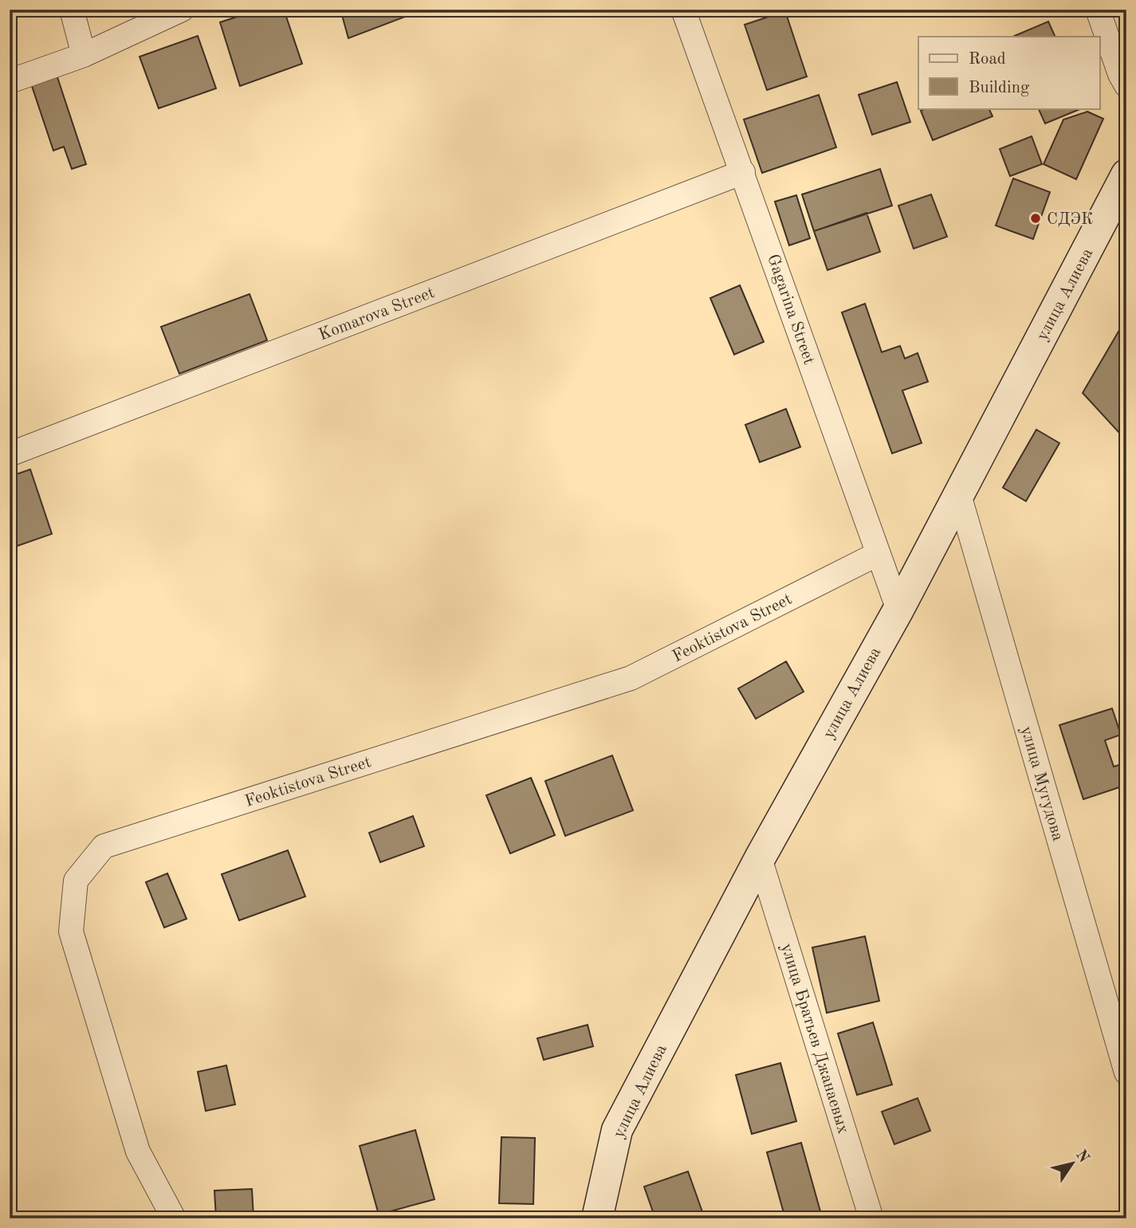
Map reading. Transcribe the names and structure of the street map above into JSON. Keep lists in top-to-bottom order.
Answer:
{
  "streets": {
    "street": [
      "улица Алиева",
      "Gagarina Street",
      "Komarova Street",
      "Feoktistova Street",
      "улица Мугудова",
      "улица Братьев Джанаевых"
    ]
  },
  "crossings": [
    ["улица Алиева", "Gagarina Street"],
    ["улица Алиева", "улица Мугудова"],
    ["улица Алиева", "улица Братьев Джанаевых"],
    ["Gagarina Street", "Komarova Street"],
    ["Gagarina Street", "Feoktistova Street"]
  ],
  "places": ["СДЭК"],
  "legend": ["Road", "Building"],
  "north": "top right"
}
